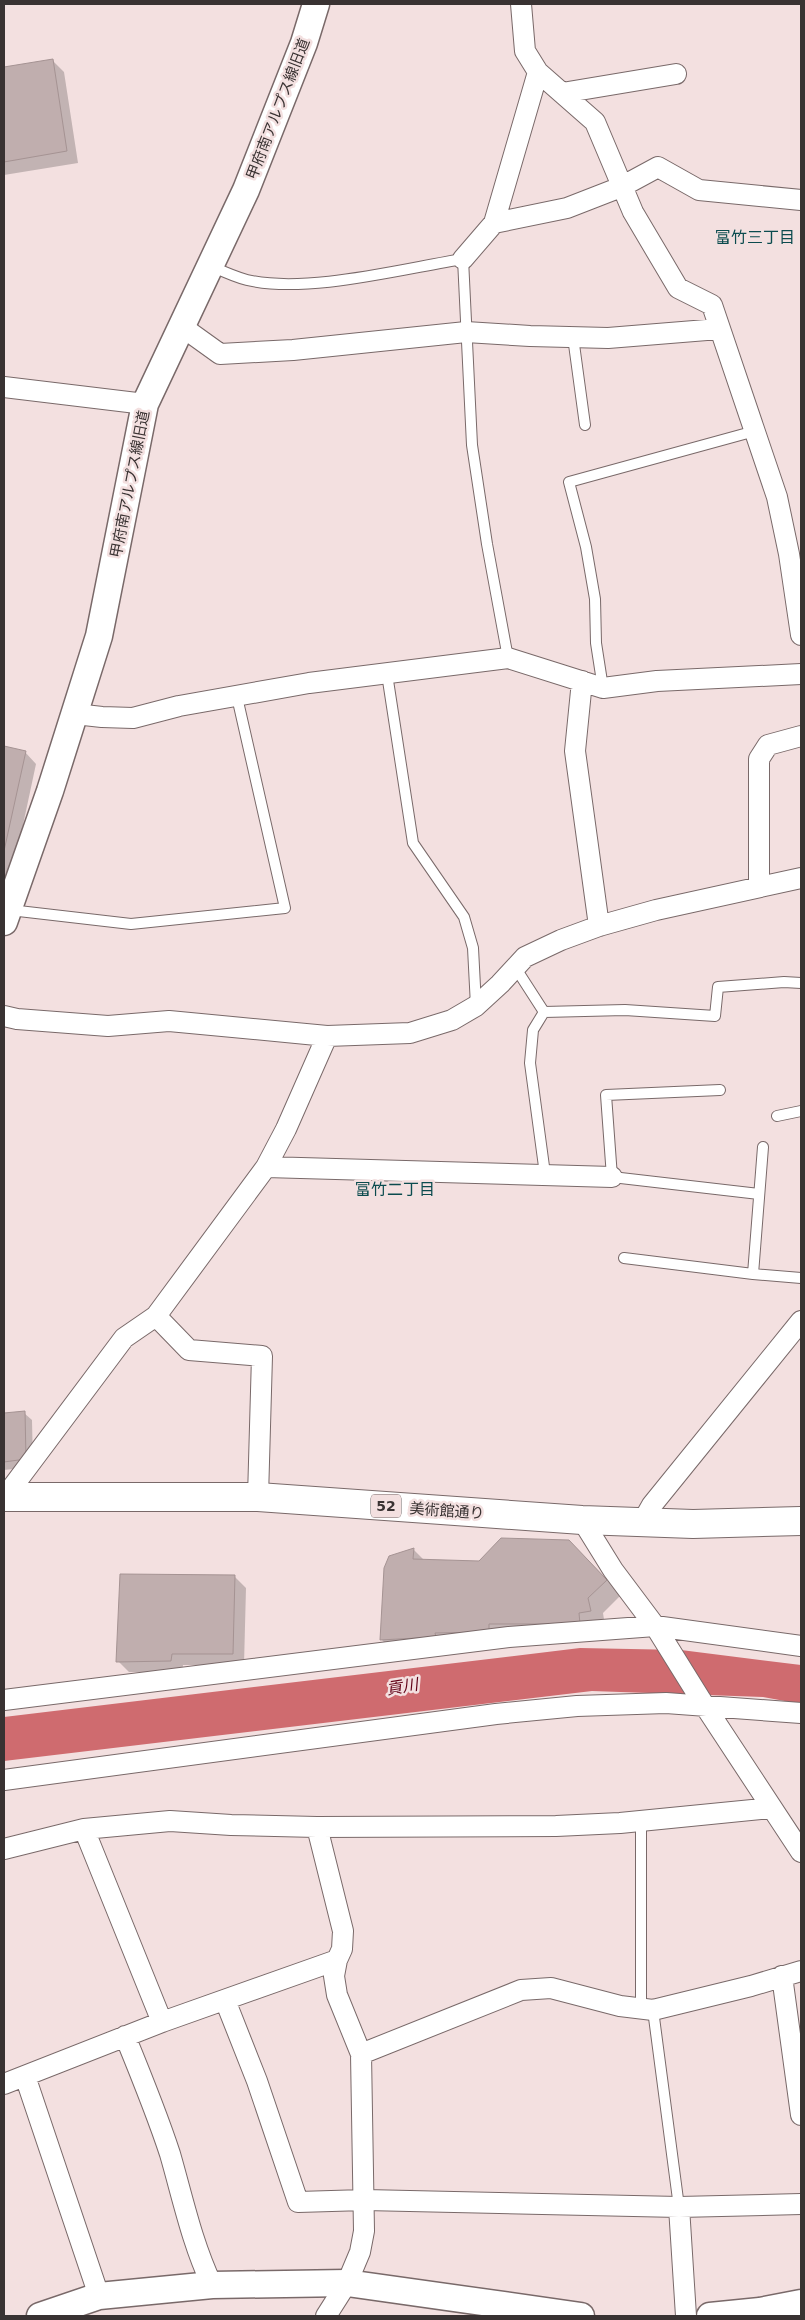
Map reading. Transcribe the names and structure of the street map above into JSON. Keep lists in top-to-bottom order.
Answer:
{
  "streets": {
    "highway": ["52", "美術館通り"],
    "street": ["甲府南アルプス線旧道"]
  },
  "districts": ["富竹三丁目", "富竹二丁目"],
  "water": ["貢川"]
}
